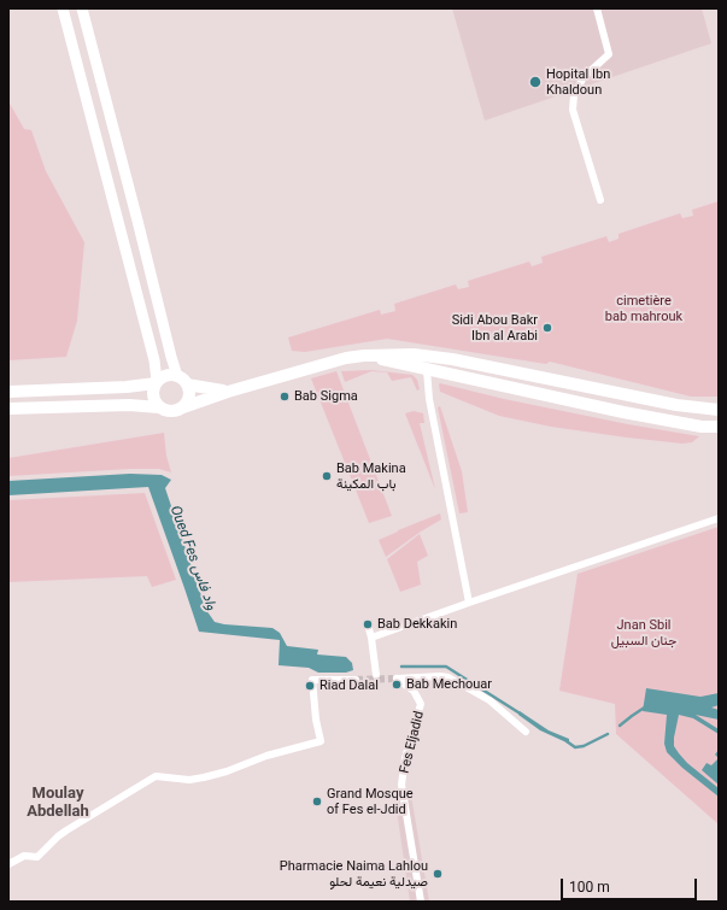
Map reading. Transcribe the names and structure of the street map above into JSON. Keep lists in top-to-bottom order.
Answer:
{
  "streets": {
    "street": ["Fes Eljadid"]
  },
  "districts": ["Moulay Abdellah"],
  "water": ["Oued Fes واد فاس"],
  "parks": ["cimetière bab mahrouk", "Jnan Sbil جنان السبيل"],
  "places": [
    "Hopital Ibn Khaldoun",
    "Sidi Abou Bakr Ibn al Arabi",
    "Bab Sigma",
    "Bab Makina باب المكينة",
    "Bab Dekkakin",
    "Bab Mechouar",
    "Riad Dalal",
    "Grand Mosque of Fes el-Jdid",
    "Pharmacie Naima Lahlou صيدلية نعيمة لحلو"
  ],
  "scale_bar": "100 m"
}
